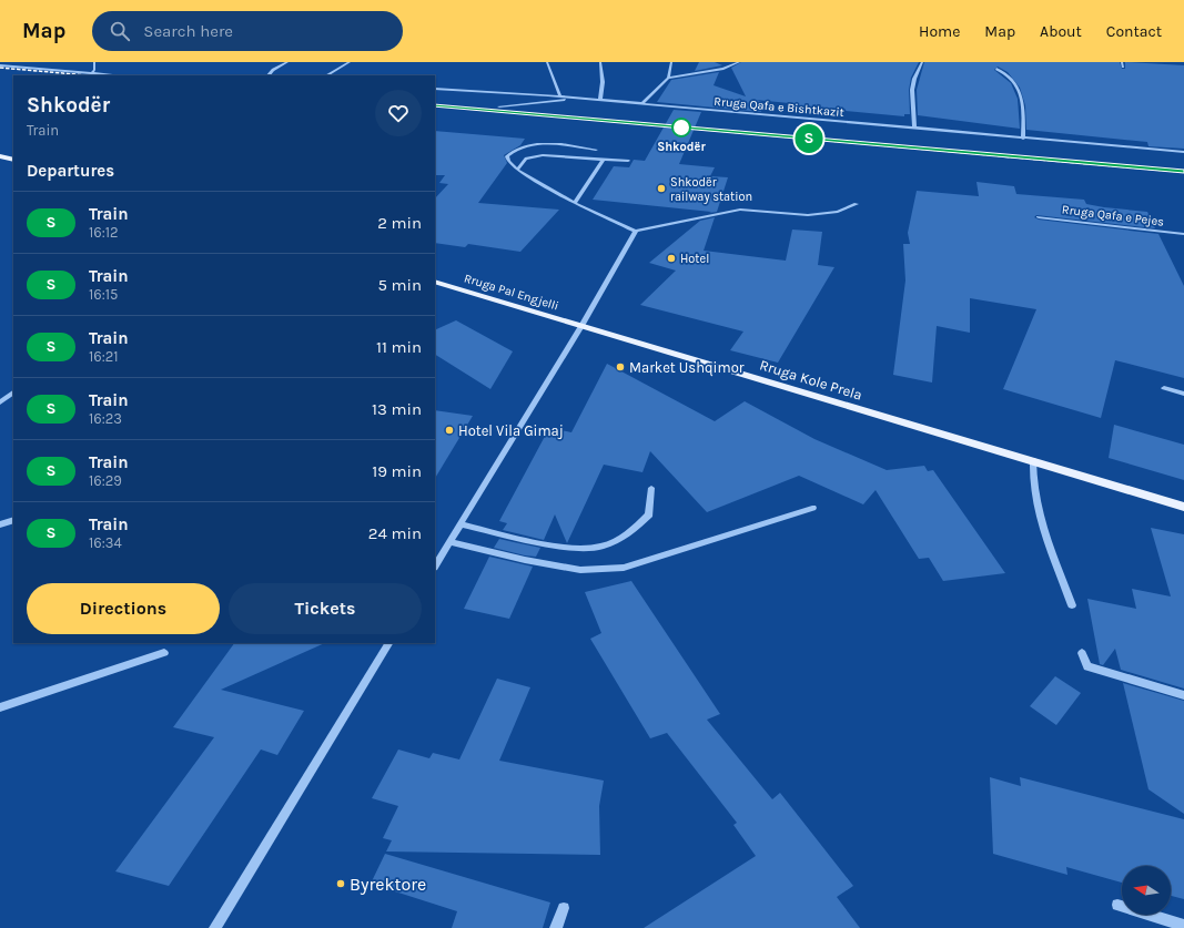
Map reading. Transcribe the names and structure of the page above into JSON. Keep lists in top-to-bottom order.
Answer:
{
  "streets": {
    "main road": ["Rruga Pal Engjelli", "Rruga Kole Prela"],
    "street": ["Rruga Qafa e Bishtkazit", "Rruga Qafa e Pejes"]
  },
  "crossings": [
    ["Rruga Pal Engjelli", "Rruga Kole Prela"]
  ],
  "places": [
    "Shkodër",
    "Shkodër railway station",
    "Hotel",
    "Market Ushqimor",
    "Hotel Vila Gimaj",
    "Byrektore"
  ],
  "north": "left",
  "page": {
    "header": "Map",
    "search": "Search here",
    "nav": [
      "Home",
      "Map",
      "About",
      "Contact"
    ],
    "on_map": "S",
    "heading": [
      ["Shkodër", "Train"],
      "Departures"
    ],
    "list": [
      {
        "mark": "S",
        "name": "Train",
        "note": "16:12",
        "value": "2 min"
      },
      {
        "mark": "S",
        "name": "Train",
        "note": "16:15",
        "value": "5 min"
      },
      {
        "mark": "S",
        "name": "Train",
        "note": "16:21",
        "value": "11 min"
      },
      {
        "mark": "S",
        "name": "Train",
        "note": "16:23",
        "value": "13 min"
      },
      {
        "mark": "S",
        "name": "Train",
        "note": "16:29",
        "value": "19 min"
      },
      {
        "mark": "S",
        "name": "Train",
        "note": "16:34",
        "value": "24 min"
      }
    ],
    "buttons": ["Directions", "Tickets"]
  }
}
